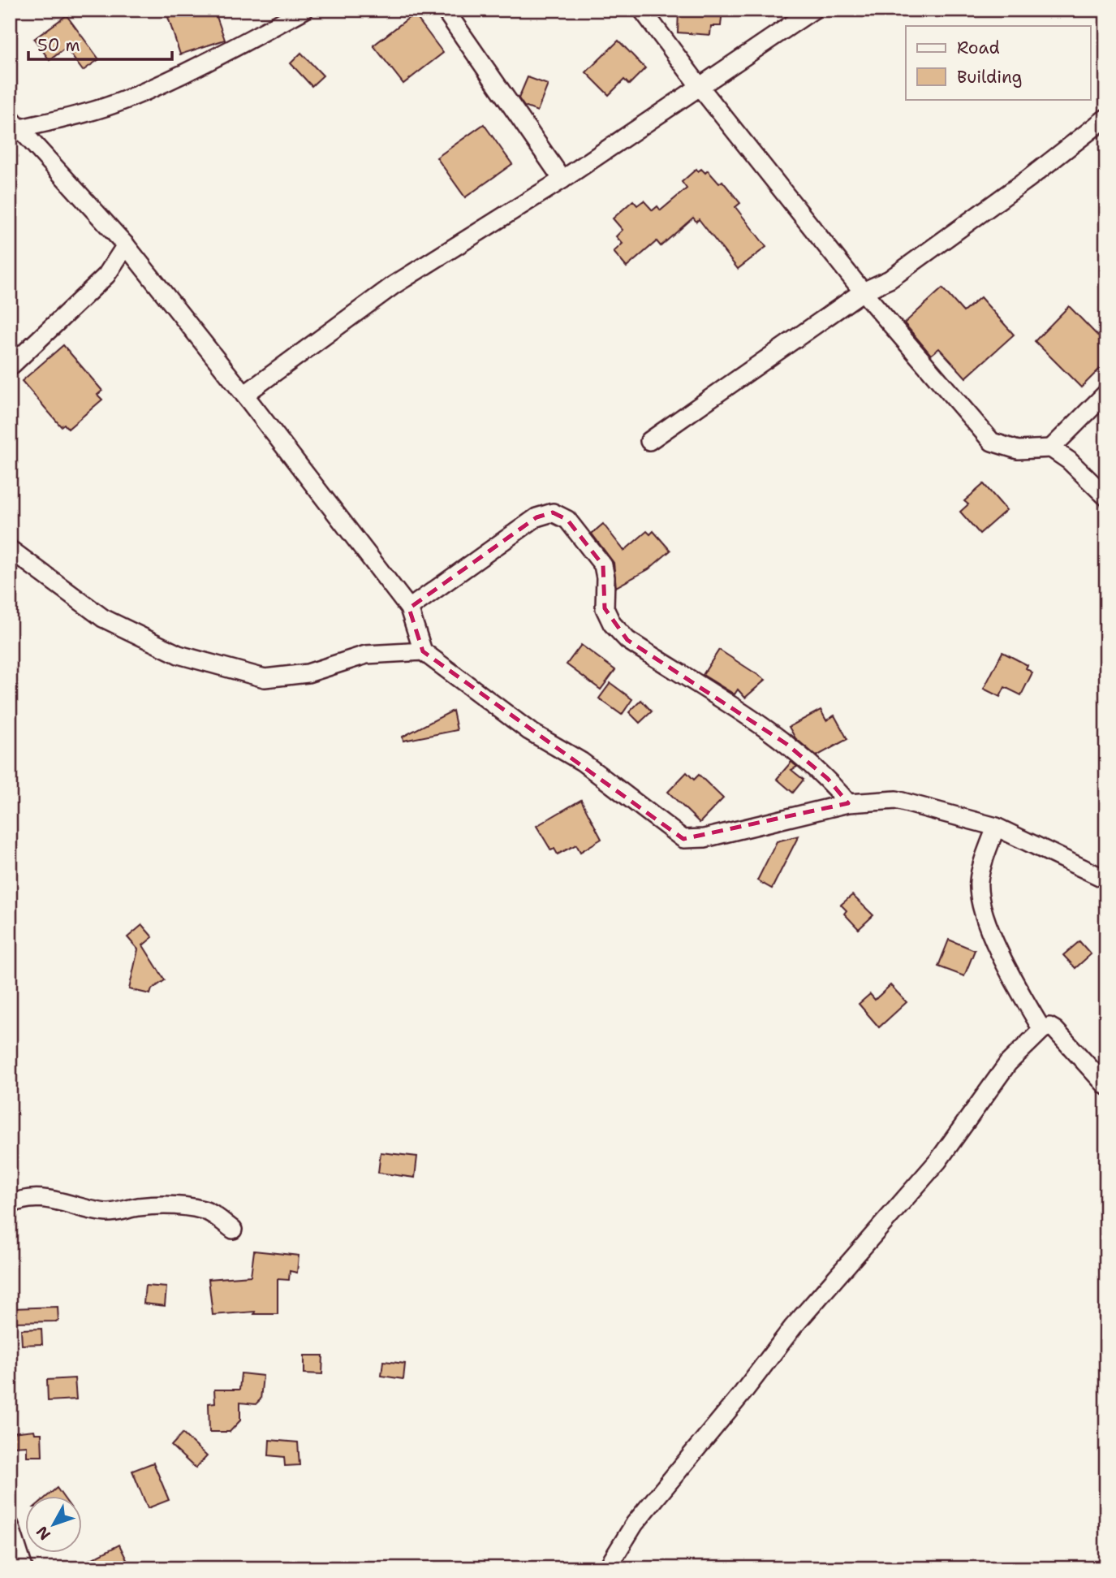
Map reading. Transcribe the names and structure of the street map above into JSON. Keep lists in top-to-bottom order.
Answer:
{
  "legend": ["Road", "Building"],
  "scale_bar": "50 m",
  "north": "bottom left"
}
